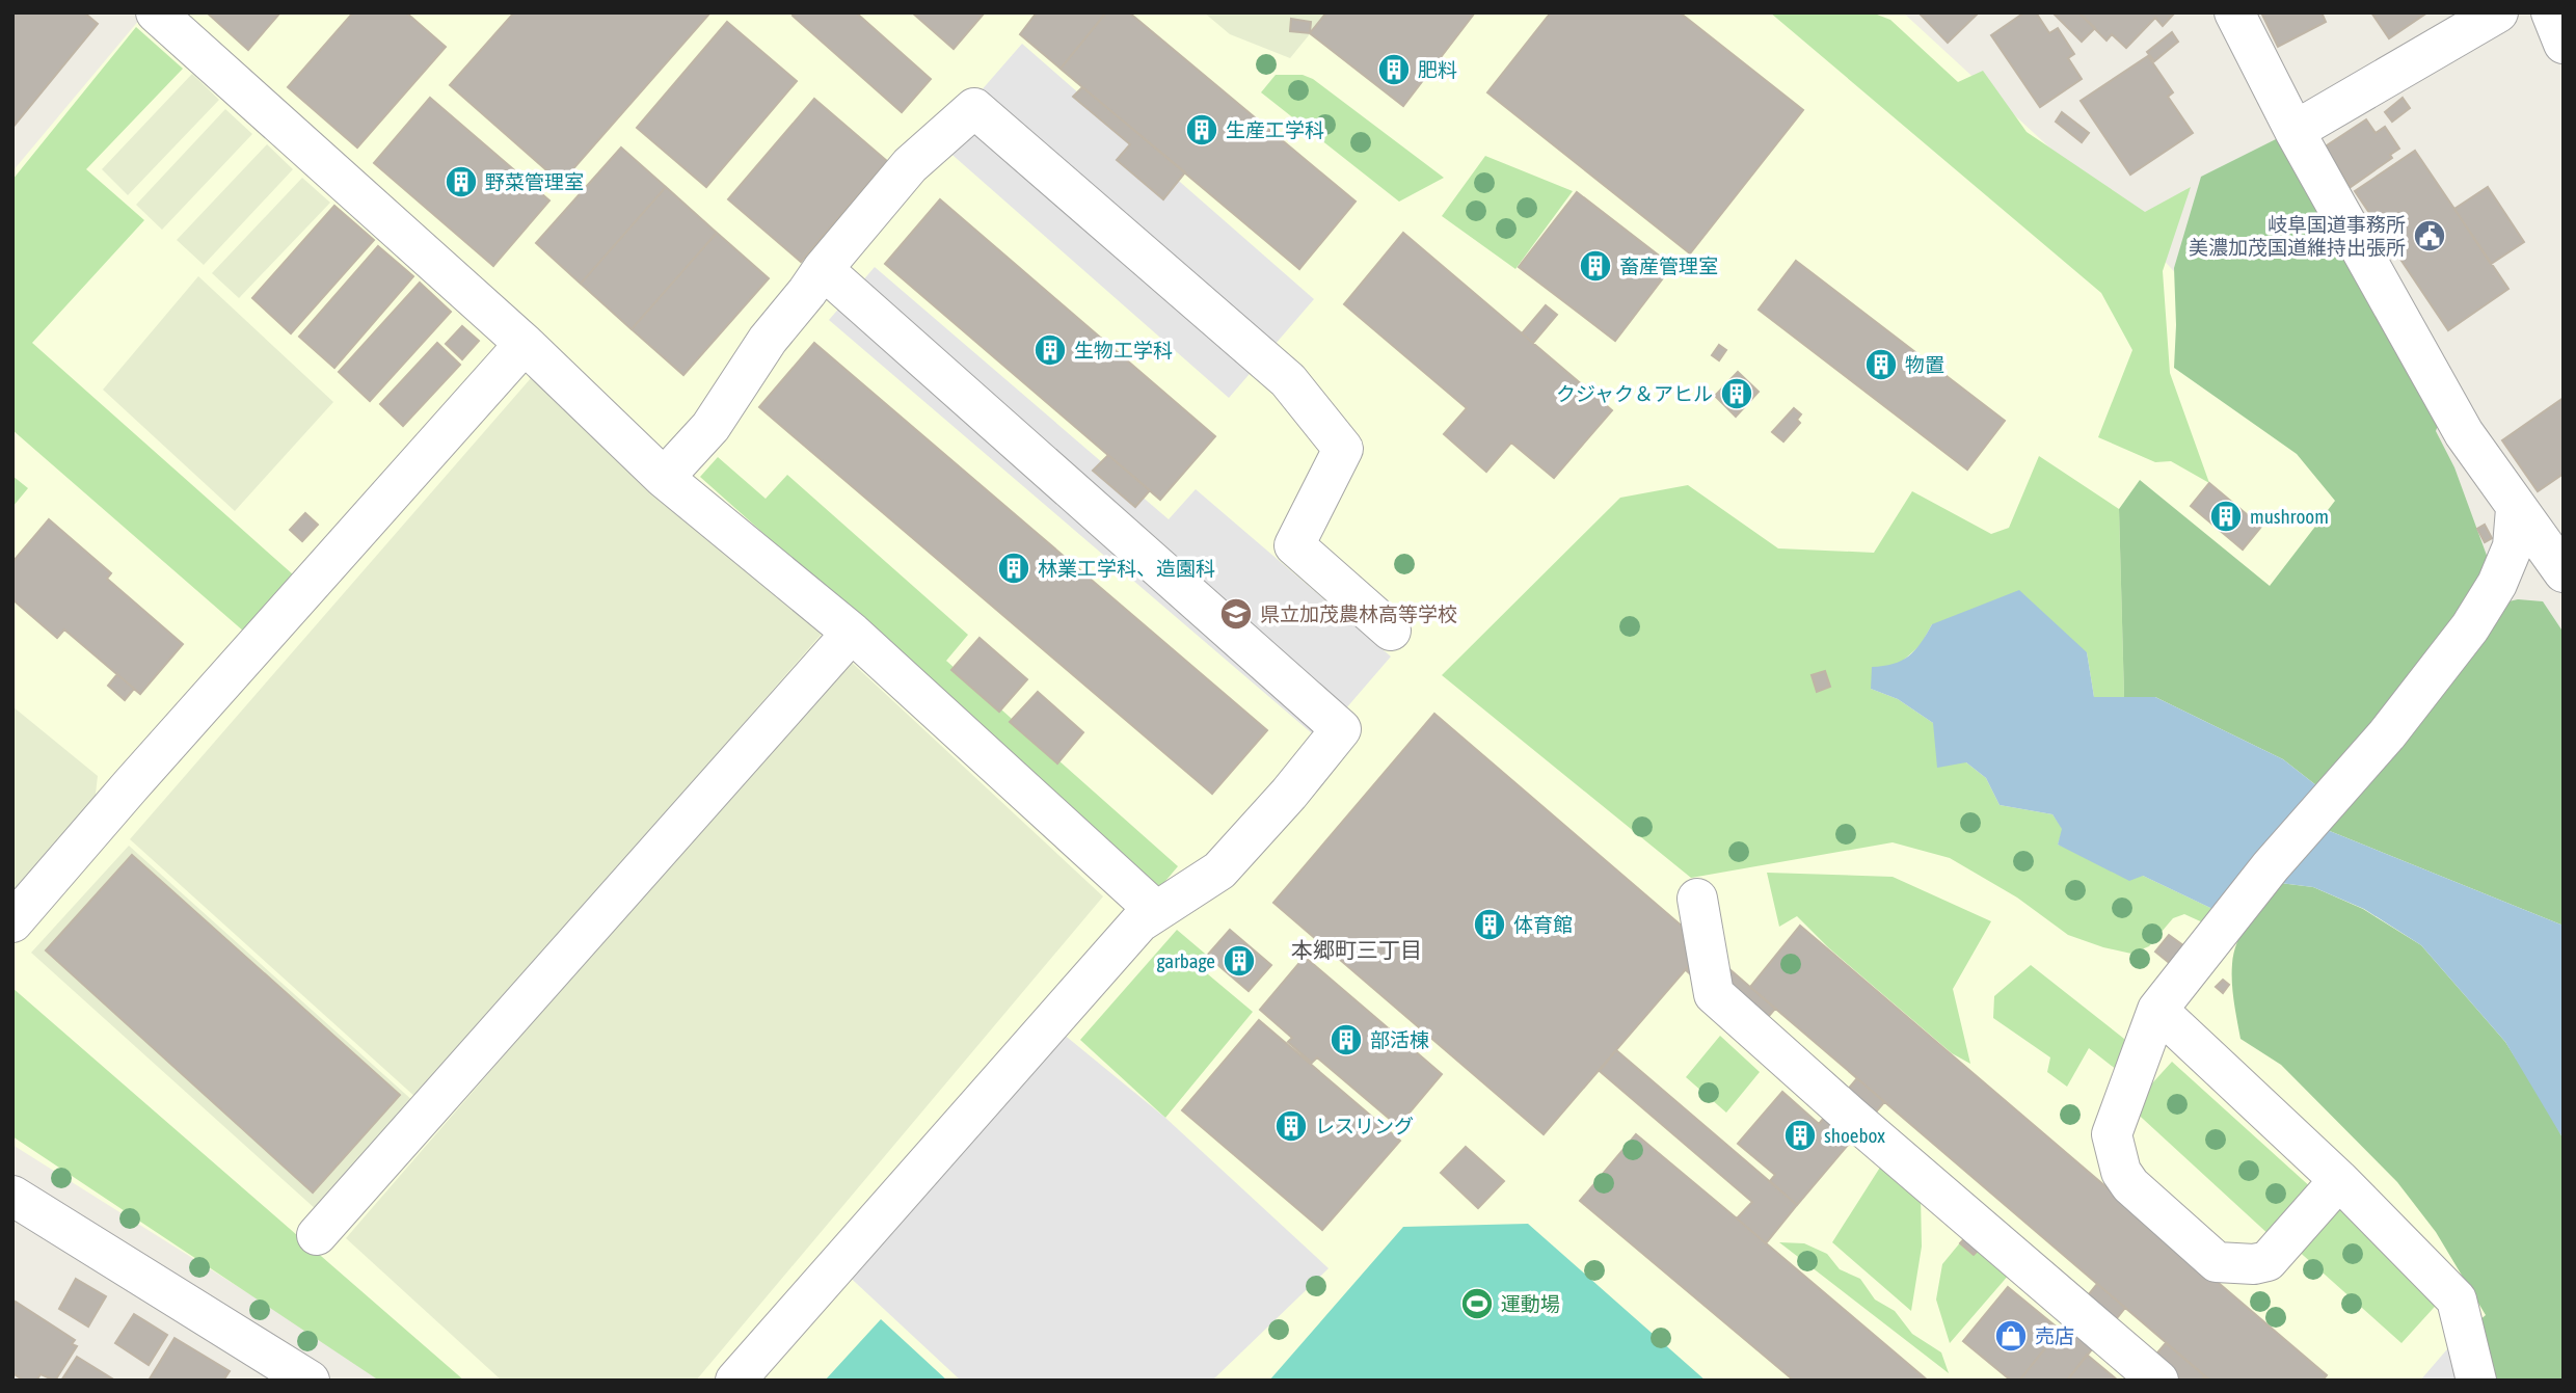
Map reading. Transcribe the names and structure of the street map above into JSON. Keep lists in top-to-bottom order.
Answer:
{
  "districts": ["本郷町三丁目"],
  "places": {
    "building": [
      "肥料",
      "生産工学科",
      "野菜管理室",
      "畜産管理室",
      "生物工学科",
      "物置",
      "クジャク＆アヒル",
      "mushroom",
      "林業工学科、造園科",
      "体育館",
      "garbage",
      "部活棟",
      "レスリング",
      "shoebox"
    ],
    "public building": ["岐阜国道事務所 美濃加茂国道維持出張所"],
    "school or university": ["県立加茂農林高等学校"],
    "sports": ["運動場"],
    "shop": ["売店"]
  }
}
